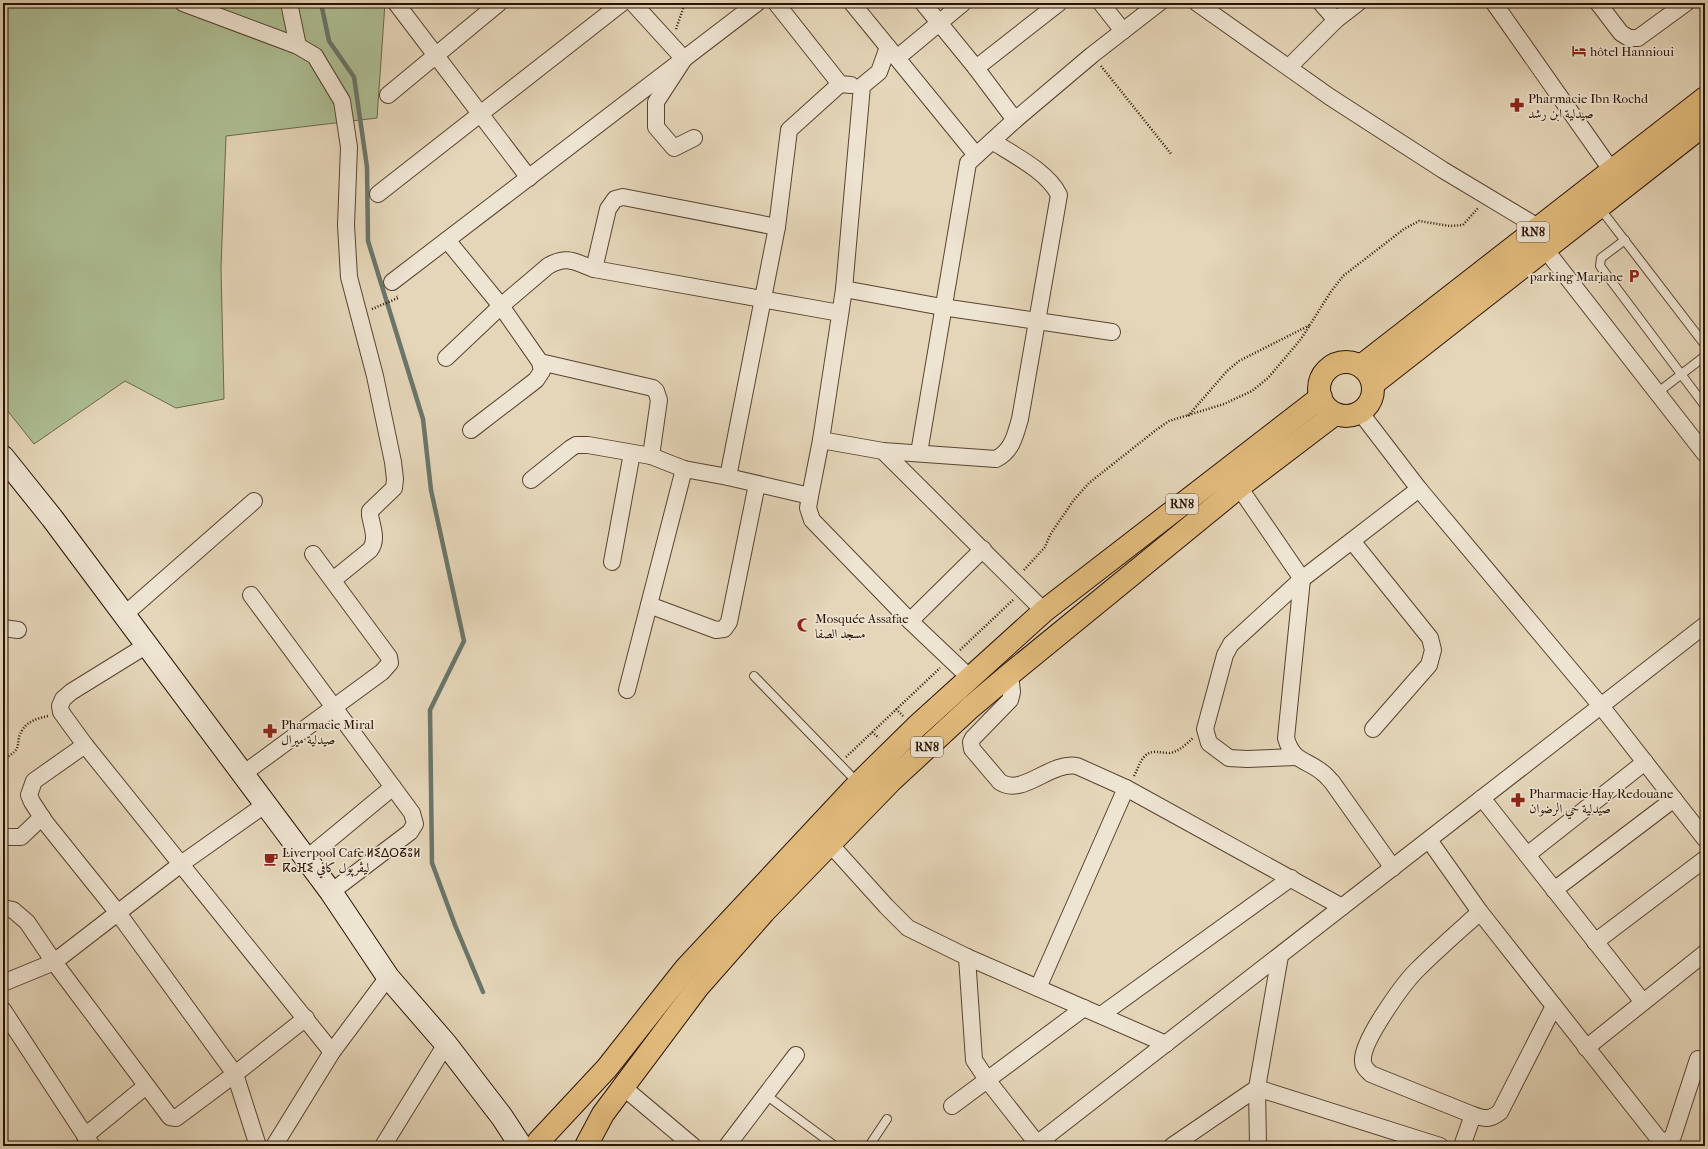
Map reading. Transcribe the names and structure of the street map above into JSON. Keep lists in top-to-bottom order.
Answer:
{
  "streets": {
    "main road": ["RN8"]
  },
  "places": {
    "hotel": ["hôtel Hannioui"],
    "pharmacy": ["Pharmacie Ibn Rochd صيدلية ابن رشد", "Pharmacie Miral صيدلية ميرال", "Pharmacie Hay Redouane صيدلية حي الرضوان"],
    "parking": ["parking Marjane"],
    "mosque": ["Mosquée Assafae مسجد الصفا"],
    "cafe": ["Liverpool Cafe ⵍⵉⵠⵔⵒⵓⵍ ⴽⴰⴼⵉ ليڤرپول كافي"]
  }
}
